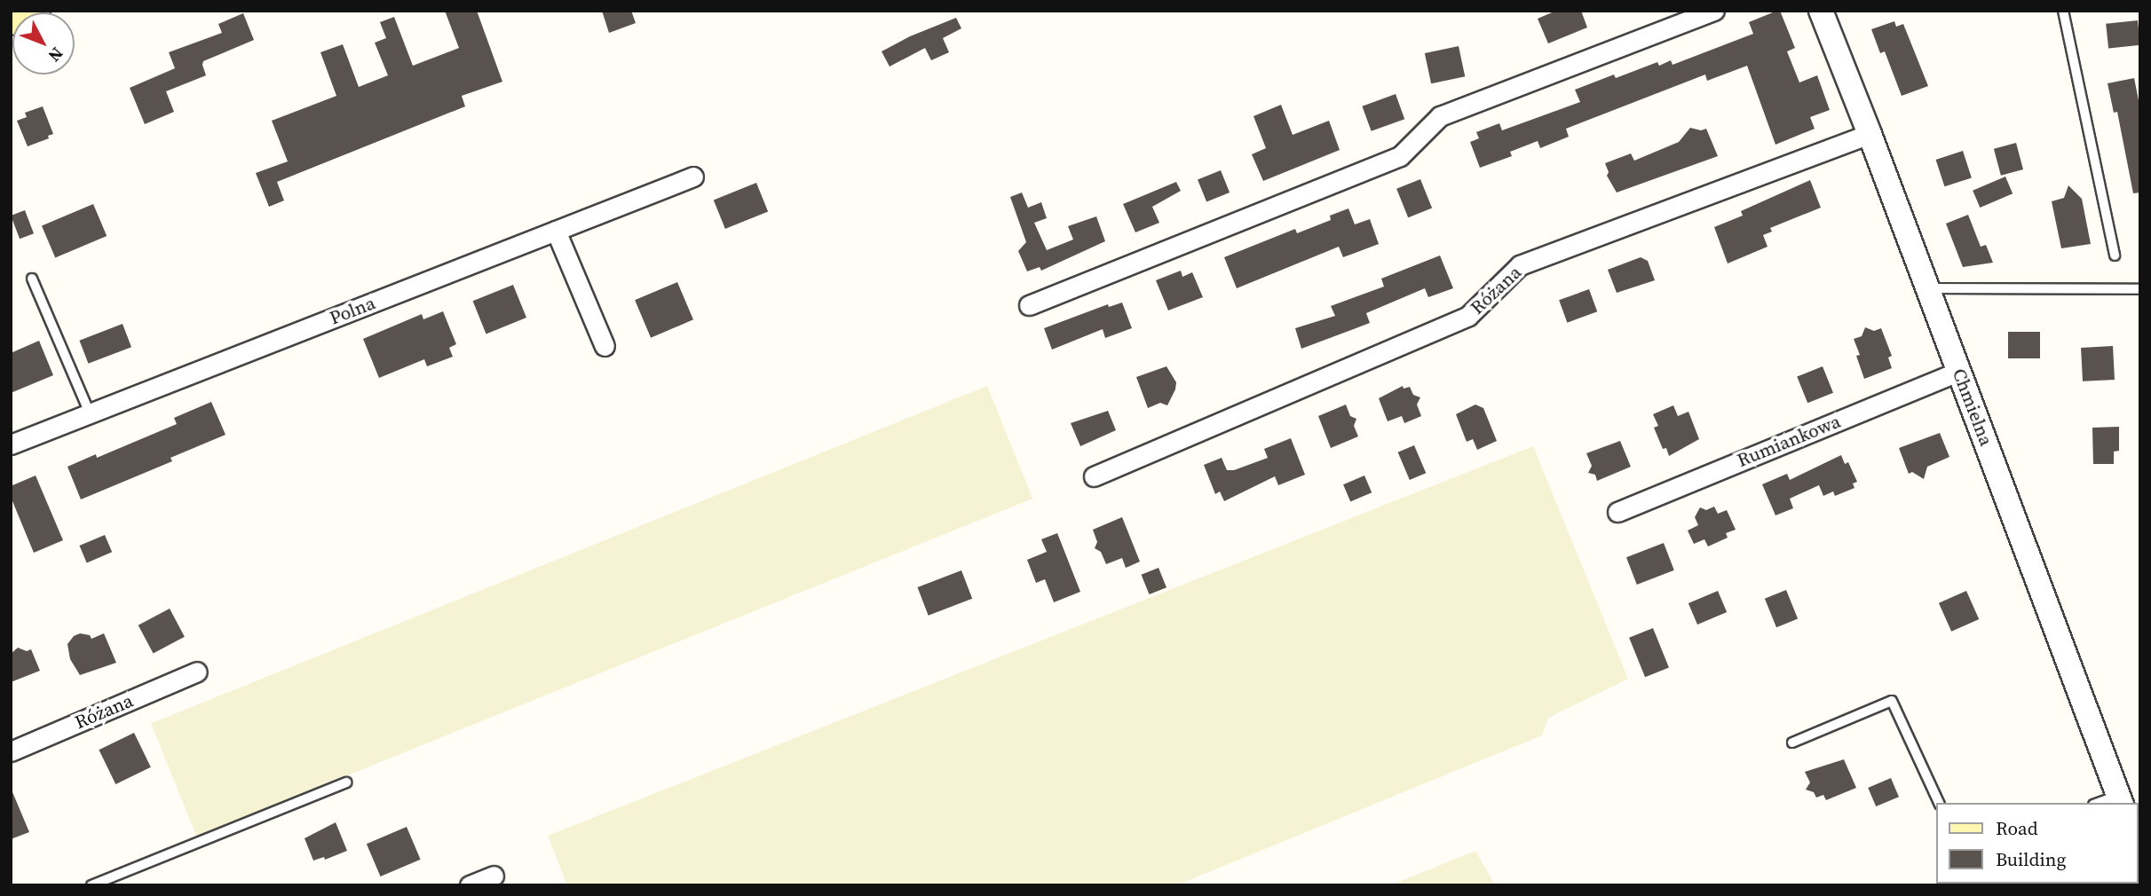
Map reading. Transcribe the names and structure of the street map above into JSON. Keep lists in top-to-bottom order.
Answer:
{
  "streets": {
    "street": [
      "Różana",
      "Polna",
      "Chmielna",
      "Rumiankowa"
    ]
  },
  "crossings": [
    ["Różana", "Chmielna"],
    ["Chmielna", "Rumiankowa"]
  ],
  "legend": ["Road", "Building"],
  "north": "bottom right"
}
